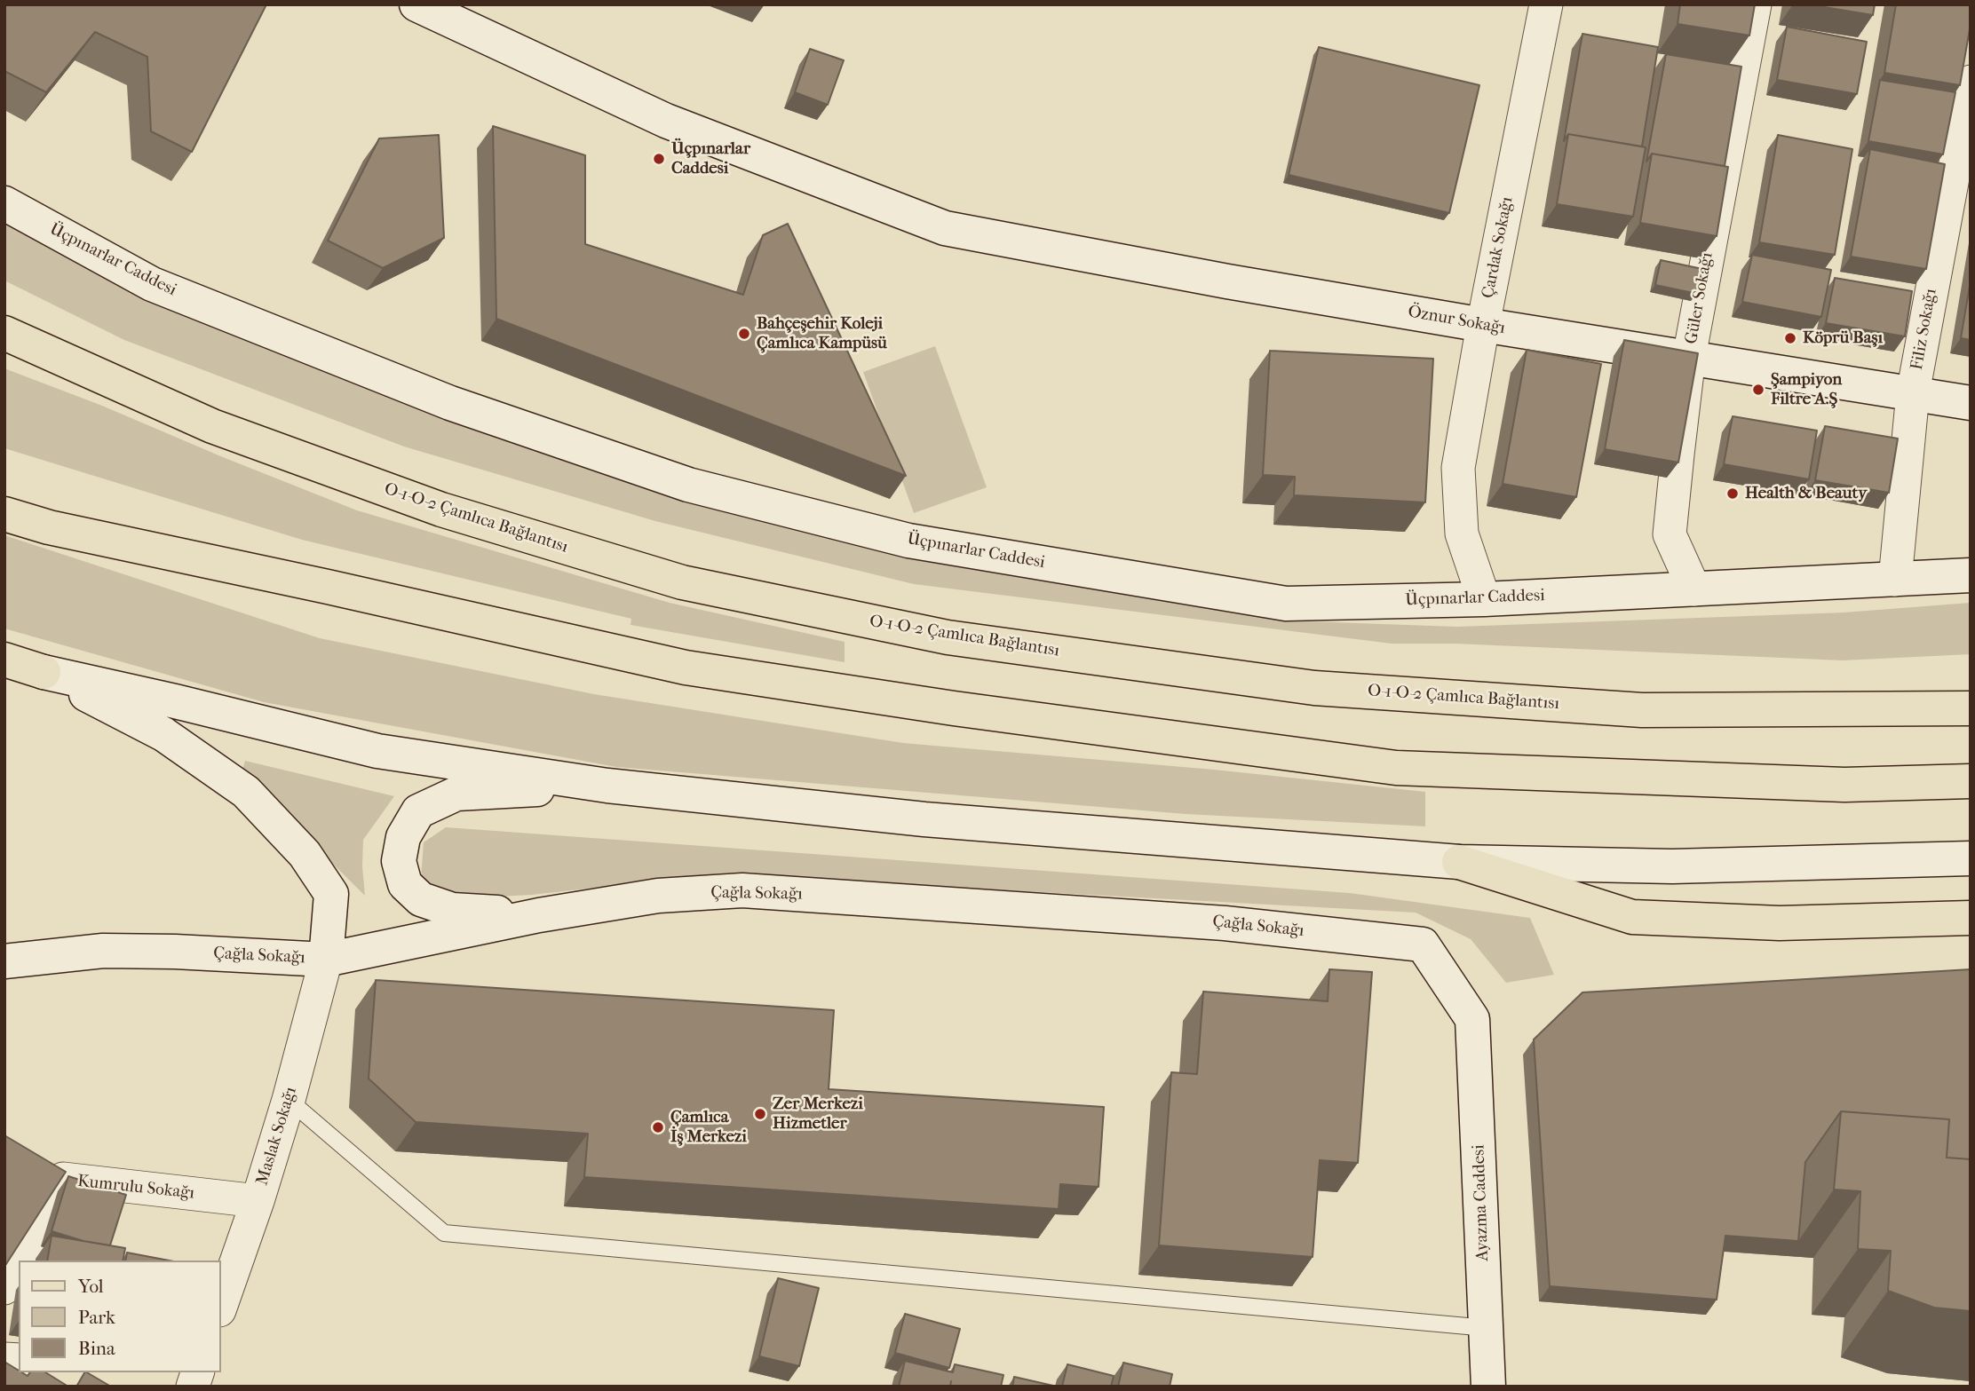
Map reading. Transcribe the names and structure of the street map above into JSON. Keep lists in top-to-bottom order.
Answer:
{
  "streets": {
    "main road": [
      "Üçpınarlar Caddesi",
      "Öznur Sokağı",
      "O-1-O-2 Çamlıca Bağlantısı",
      "Çağla Sokağı",
      "Ayazma Caddesi"
    ],
    "street": [
      "Çardak Sokağı",
      "Güler Sokağı",
      "Filiz Sokağı",
      "Maslak Sokağı",
      "Kumrulu Sokağı"
    ]
  },
  "crossings": [
    ["Çardak Sokağı", "Üçpınarlar Caddesi"],
    ["Çardak Sokağı", "Öznur Sokağı"],
    ["Üçpınarlar Caddesi", "Güler Sokağı"],
    ["Üçpınarlar Caddesi", "Filiz Sokağı"],
    ["Güler Sokağı", "Öznur Sokağı"],
    ["Öznur Sokağı", "Filiz Sokağı"],
    ["Çağla Sokağı", "Maslak Sokağı"],
    ["Çağla Sokağı", "Ayazma Caddesi"],
    ["Maslak Sokağı", "Kumrulu Sokağı"]
  ],
  "places": [
    "Üçpınarlar Caddesi",
    "Bahçeşehir Koleji Çamlıca Kampüsü",
    "Köprü Başı",
    "Şampiyon Filtre A.Ş",
    "Health & Beauty",
    "Zer Merkezi Hizmetler",
    "Çamlıca İş Merkezi"
  ],
  "legend": ["Yol", "Park", "Bina"]
}
